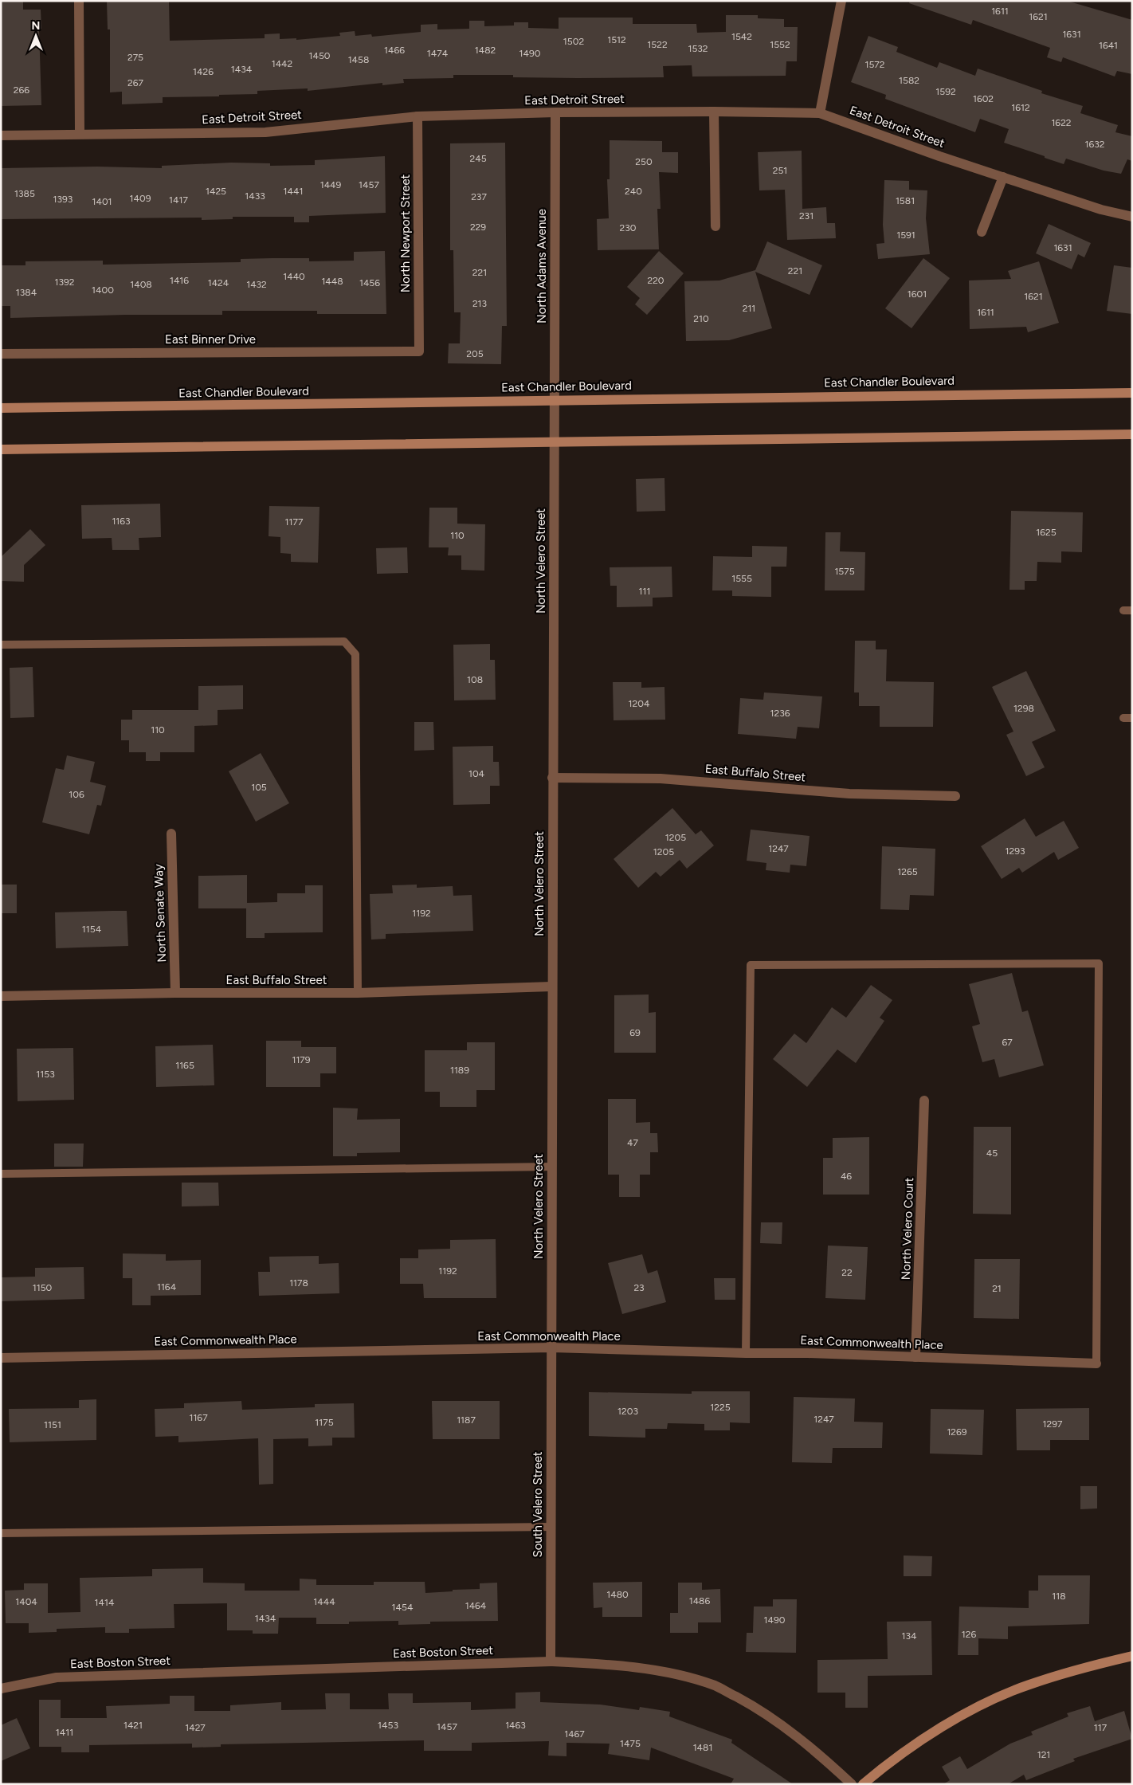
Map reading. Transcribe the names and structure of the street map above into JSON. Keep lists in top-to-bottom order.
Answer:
{
  "streets": {
    "main road": ["East Chandler Boulevard"],
    "street": [
      "East Detroit Street",
      "North Newport Street",
      "North Adams Avenue",
      "East Binner Drive",
      "North Velero Street",
      "East Buffalo Street",
      "North Senate Way",
      "North Velero Court",
      "East Commonwealth Place",
      "South Velero Street",
      "East Boston Street"
    ]
  },
  "crossings": [
    ["East Detroit Street", "North Newport Street"],
    ["East Detroit Street", "North Adams Avenue"],
    ["North Newport Street", "East Binner Drive"],
    ["North Adams Avenue", "East Chandler Boulevard"],
    ["North Adams Avenue", "North Velero Street"],
    ["North Velero Street", "East Buffalo Street"],
    ["North Velero Street", "East Commonwealth Place"],
    ["North Velero Street", "South Velero Street"],
    ["East Buffalo Street", "North Senate Way"],
    ["North Velero Court", "East Commonwealth Place"],
    ["East Commonwealth Place", "South Velero Street"],
    ["South Velero Street", "East Boston Street"]
  ],
  "house_numbers": [
    "1611",
    "1621",
    "1631",
    "1542",
    "1512",
    "1502",
    "1522",
    "1552",
    "1641",
    "1532",
    "1466",
    "1482",
    "1474",
    "1490",
    "1450",
    "275",
    "1458",
    "1442",
    "1572",
    "1434",
    "1426",
    "1582",
    "267",
    "266",
    "1592",
    "1602",
    "1612",
    "1622",
    "1632",
    "245",
    "250",
    "251",
    "1449",
    "1457",
    "1425",
    "1441",
    "240",
    "1385",
    "1433",
    "237",
    "1409",
    "1393",
    "1417",
    "1581",
    "1401",
    "231",
    "229",
    "230",
    "1591",
    "1631",
    "221",
    "221",
    "1440",
    "1416",
    "220",
    "1448",
    "1392",
    "1424",
    "1456",
    "1408",
    "1432",
    "1400",
    "1384",
    "1601",
    "1621",
    "213",
    "211",
    "1611",
    "210",
    "205",
    "1163",
    "1177",
    "1625",
    "110",
    "1575",
    "1555",
    "111",
    "108",
    "1204",
    "1298",
    "1236",
    "110",
    "104",
    "105",
    "106",
    "1205",
    "1247",
    "1293",
    "1205",
    "1265",
    "1192",
    "1154",
    "69",
    "67",
    "1179",
    "1165",
    "1189",
    "1153",
    "47",
    "45",
    "46",
    "1192",
    "22",
    "1178",
    "1164",
    "1150",
    "23",
    "21",
    "1225",
    "1203",
    "1167",
    "1247",
    "1187",
    "1175",
    "1297",
    "1151",
    "1269",
    "1480",
    "118",
    "1486",
    "1404",
    "1444",
    "1414",
    "1464",
    "1454",
    "1434",
    "1490",
    "126",
    "134",
    "1421",
    "1453",
    "1463",
    "1457",
    "1427",
    "117",
    "1411",
    "1467",
    "1475",
    "1481",
    "121"
  ],
  "north": "top"
}
